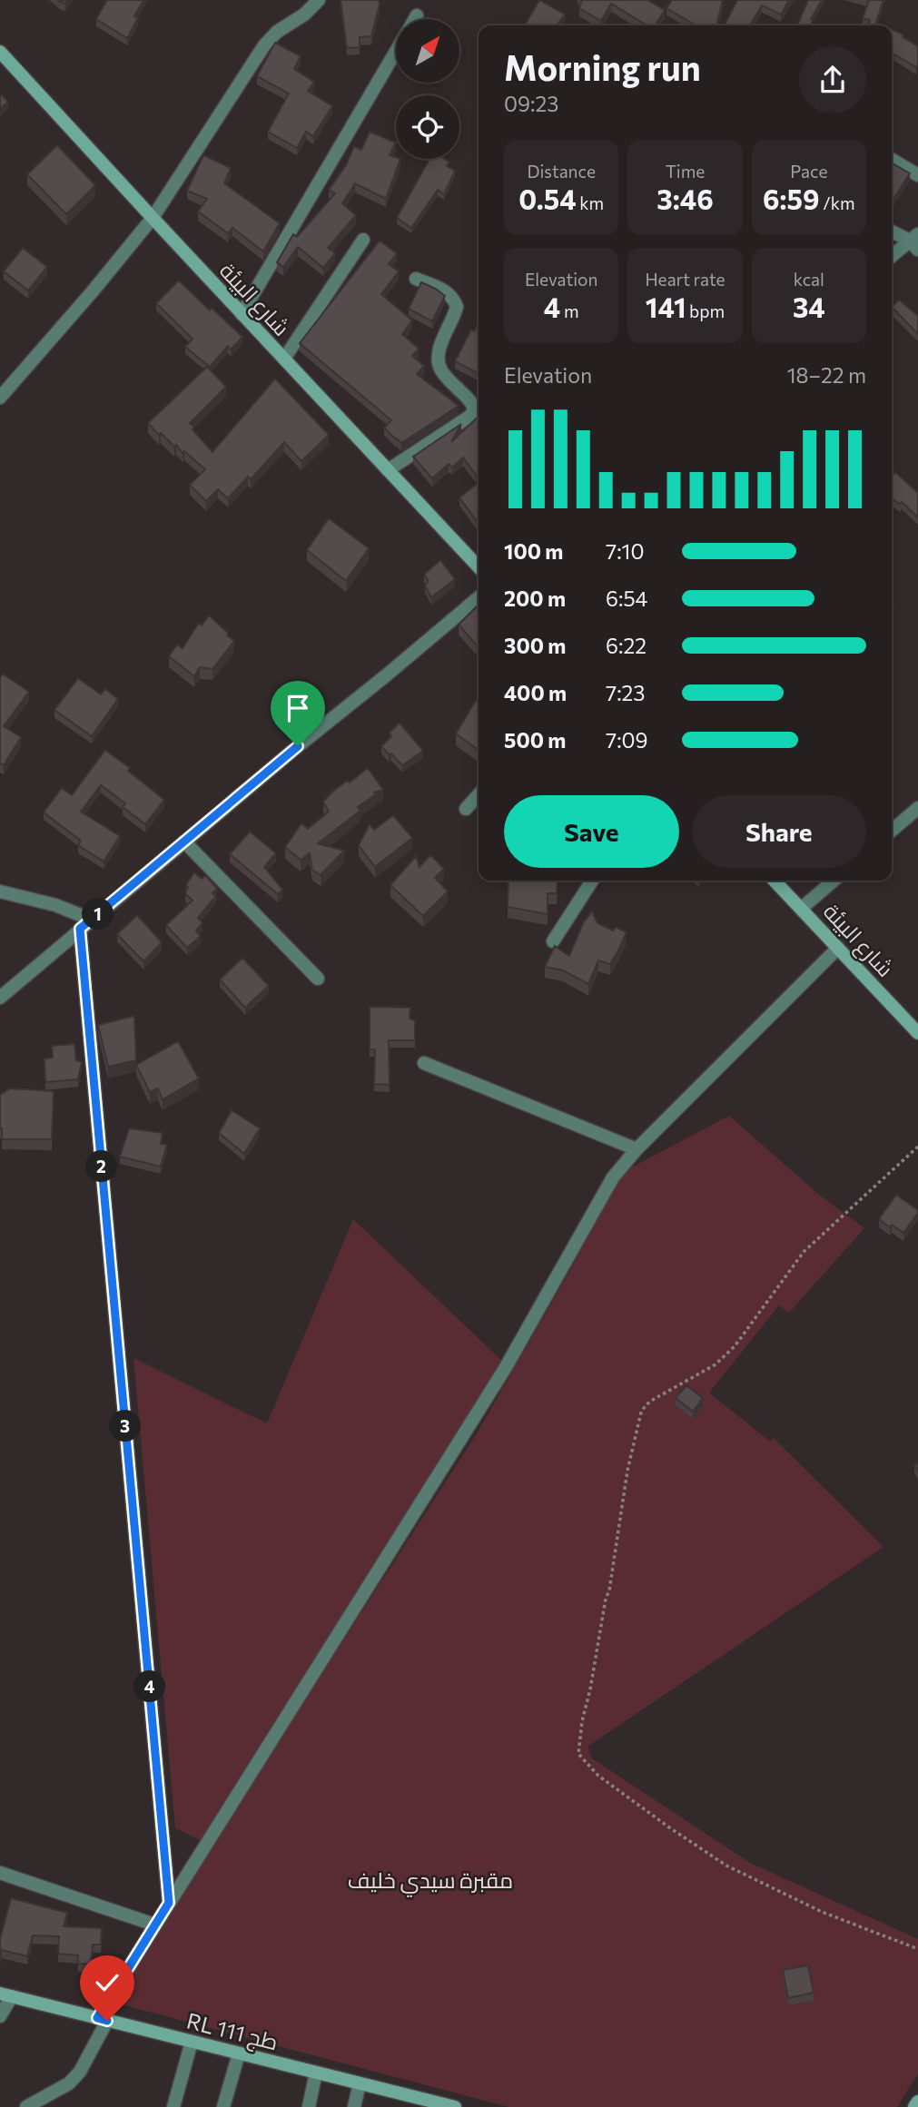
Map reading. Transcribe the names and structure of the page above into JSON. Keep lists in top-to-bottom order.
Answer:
{
  "streets": {
    "street": ["شارع البيئة", "RL طج 111"]
  },
  "parks": ["مقبرة سيدي خليف"],
  "north": "top right",
  "page": {
    "heading": ["Morning run", "09:23"],
    "stats": [
      ["Distance", "0.54 km"],
      ["Time", "3:46"],
      ["Pace", "6:59 /km"],
      ["Elevation", "4 m"],
      ["Heart rate", "141 bpm"],
      ["kcal", "34"]
    ],
    "chart": ["Elevation", "18–22 m"],
    "list": [
      {
        "name": "100 m",
        "note": "7:10"
      },
      {
        "name": "200 m",
        "note": "6:54"
      },
      {
        "name": "300 m",
        "note": "6:22"
      },
      {
        "name": "400 m",
        "note": "7:23"
      },
      {
        "name": "500 m",
        "note": "7:09"
      }
    ],
    "buttons": ["Save", "Share"],
    "pins": [
      "1",
      "2",
      "3",
      "4"
    ]
  }
}
